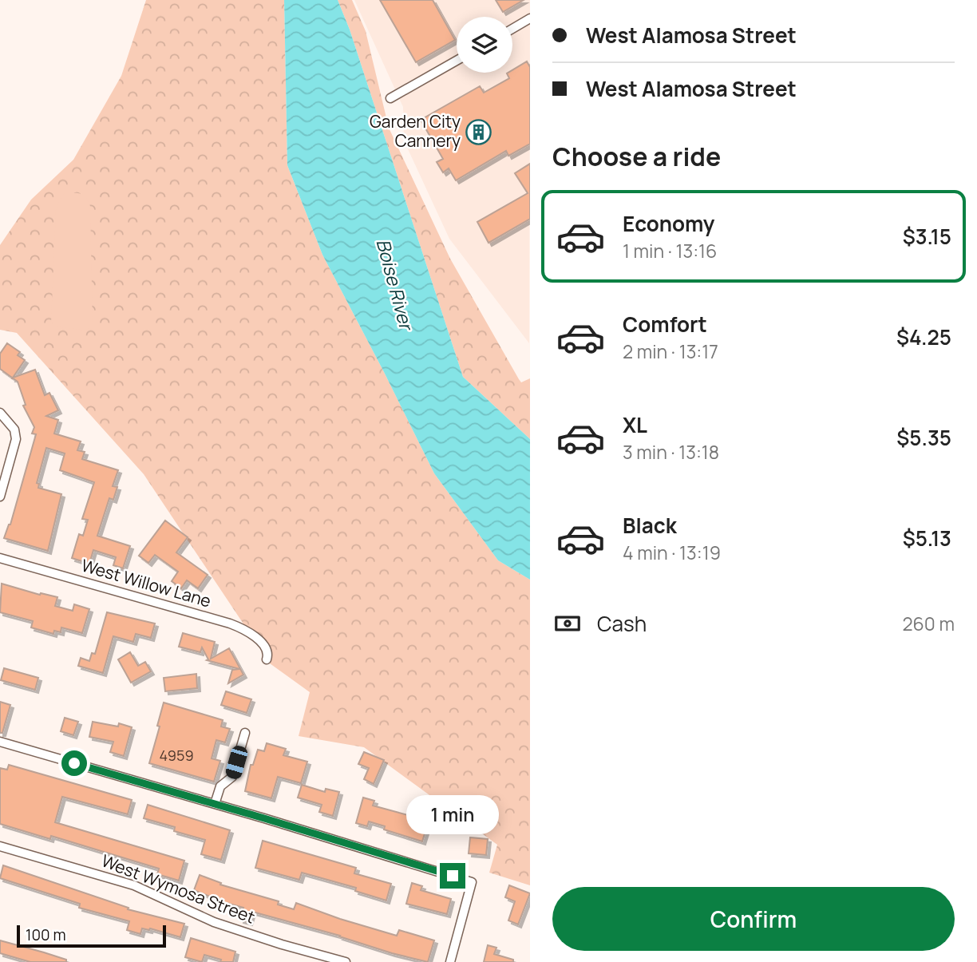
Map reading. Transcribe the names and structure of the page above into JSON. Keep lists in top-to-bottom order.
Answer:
{
  "streets": {
    "street": ["West Willow Lane", "West Wymosa Street"]
  },
  "water": ["Boise River"],
  "places": {
    "building": ["Garden City Cannery"]
  },
  "house_numbers": ["4959"],
  "scale_bar": "100 m",
  "page": {
    "banner": ["West Alamosa Street", "West Alamosa Street"],
    "heading": "Choose a ride",
    "list": [
      {
        "name": "Economy",
        "note": "1 min · 13:16",
        "value": "$3.15"
      },
      {
        "name": "Comfort",
        "note": "2 min · 13:17",
        "value": "$4.25"
      },
      {
        "name": "XL",
        "note": "3 min · 13:18",
        "value": "$5.35"
      },
      {
        "name": "Black",
        "note": "4 min · 13:19",
        "value": "$5.13"
      }
    ],
    "pay": ["Cash", "260 m"],
    "bubble": "1 min",
    "buttons": "Confirm",
    "scale": "100 m"
  }
}
